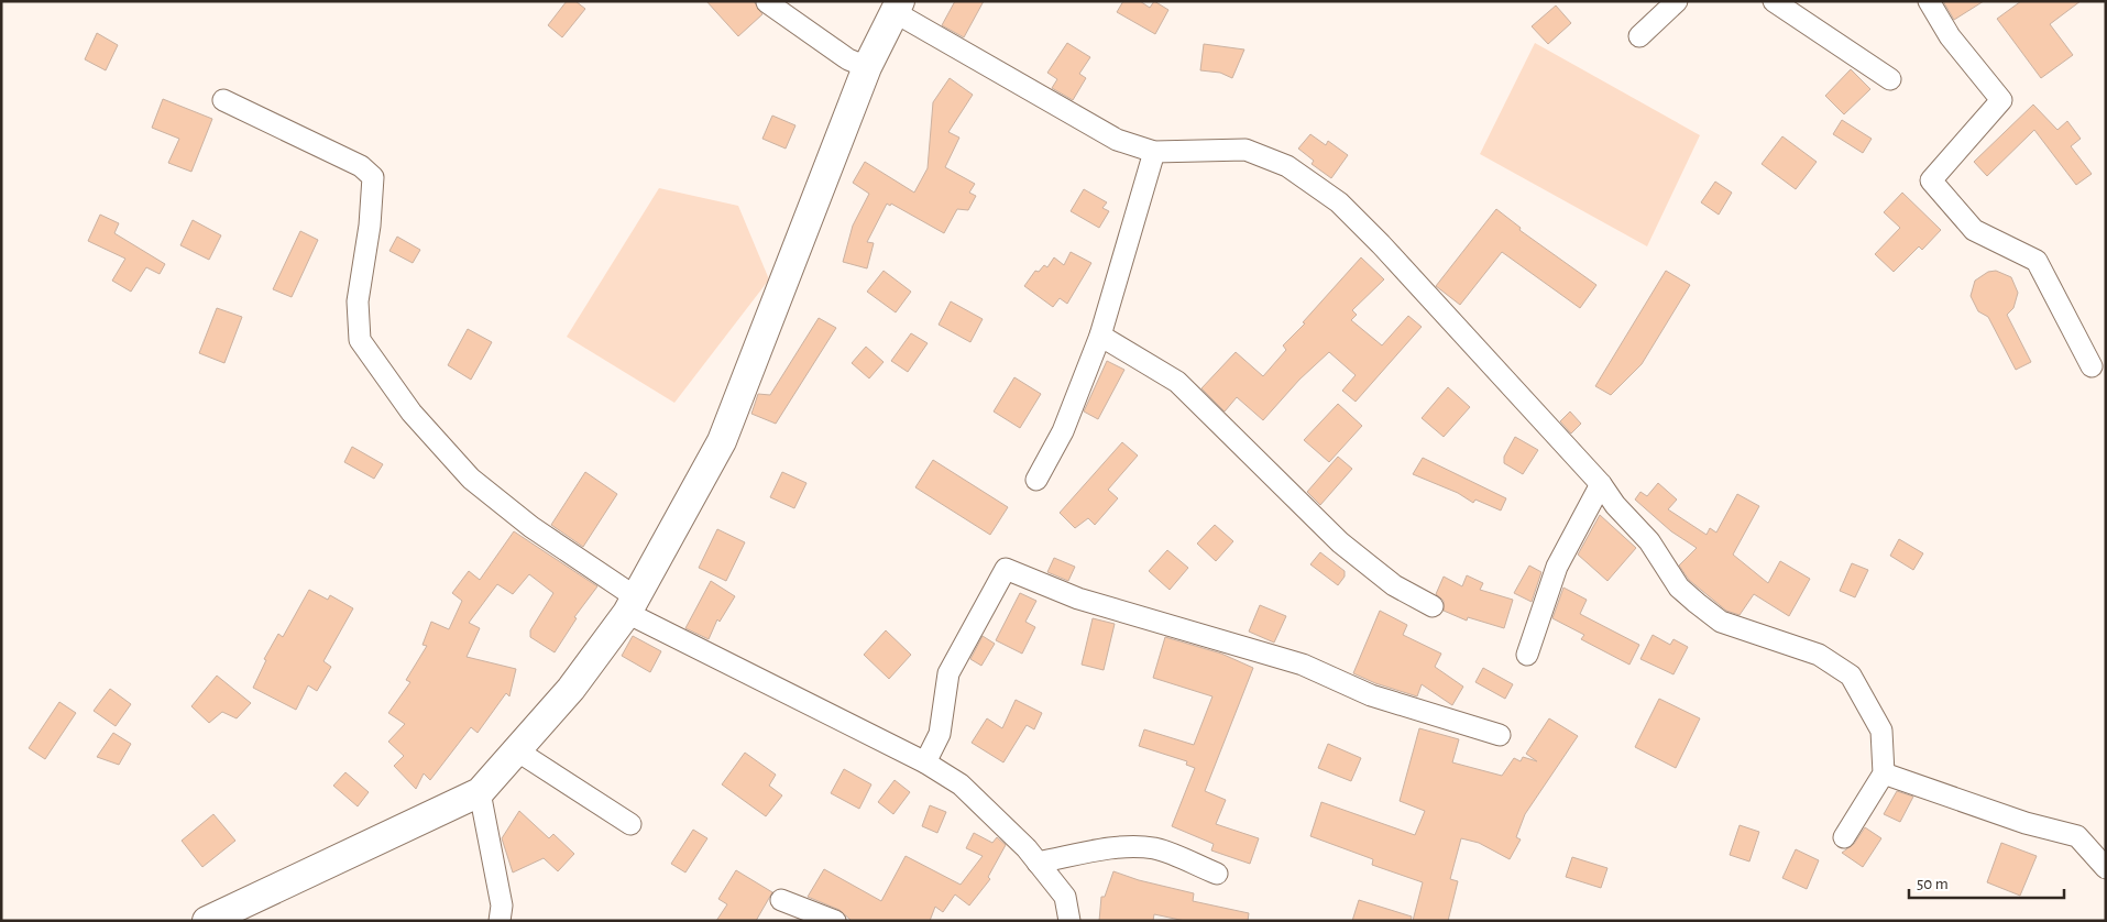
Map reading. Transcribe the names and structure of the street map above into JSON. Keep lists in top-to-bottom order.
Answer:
{
  "scale_bar": "50 m"
}
